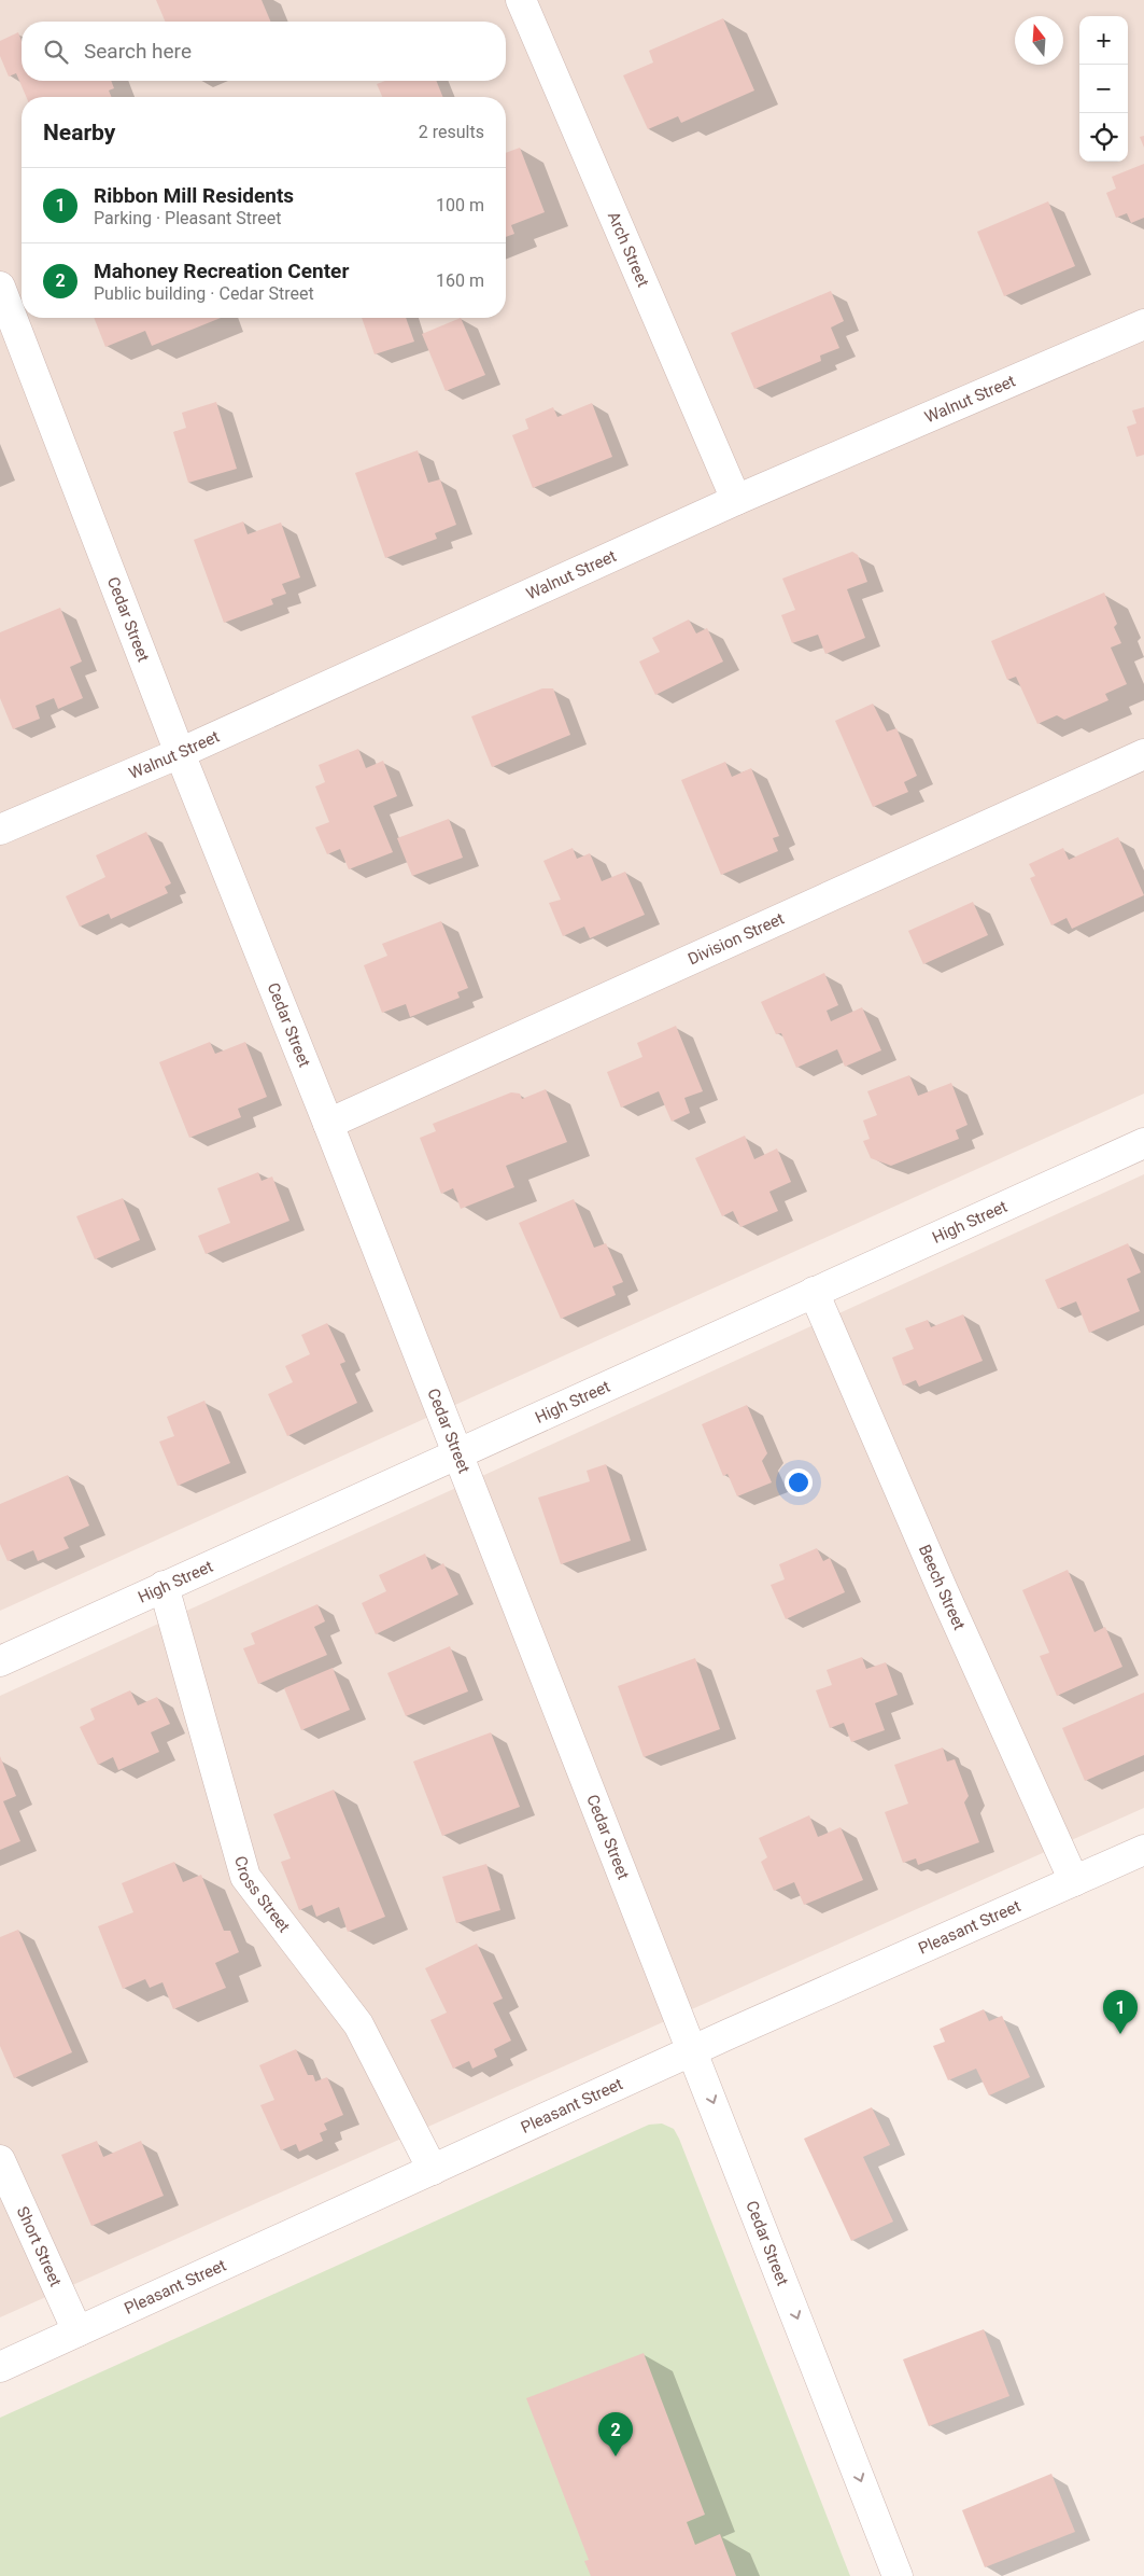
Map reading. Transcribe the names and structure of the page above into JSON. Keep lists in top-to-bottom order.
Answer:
{
  "streets": {
    "street": [
      "Arch Street",
      "Walnut Street",
      "Cedar Street",
      "Division Street",
      "High Street",
      "Beech Street",
      "Cross Street",
      "Pleasant Street",
      "Short Street"
    ]
  },
  "crossings": [
    ["Arch Street", "Walnut Street"],
    ["Walnut Street", "Cedar Street"],
    ["Cedar Street", "Division Street"],
    ["Cedar Street", "High Street"],
    ["Cedar Street", "Pleasant Street"],
    ["High Street", "Beech Street"],
    ["High Street", "Cross Street"],
    ["Beech Street", "Pleasant Street"],
    ["Cross Street", "Pleasant Street"],
    ["Pleasant Street", "Short Street"]
  ],
  "north": "top",
  "page": {
    "map_buttons": ["+", "−"],
    "search": "Search here",
    "heading": ["Nearby", "2 results"],
    "list": [
      {
        "mark": "1",
        "name": "Ribbon Mill Residents",
        "note": "Parking · Pleasant Street",
        "value": "100 m"
      },
      {
        "mark": "2",
        "name": "Mahoney Recreation Center",
        "note": "Public building · Cedar Street",
        "value": "160 m"
      }
    ],
    "pins": ["1", "2"]
  }
}
